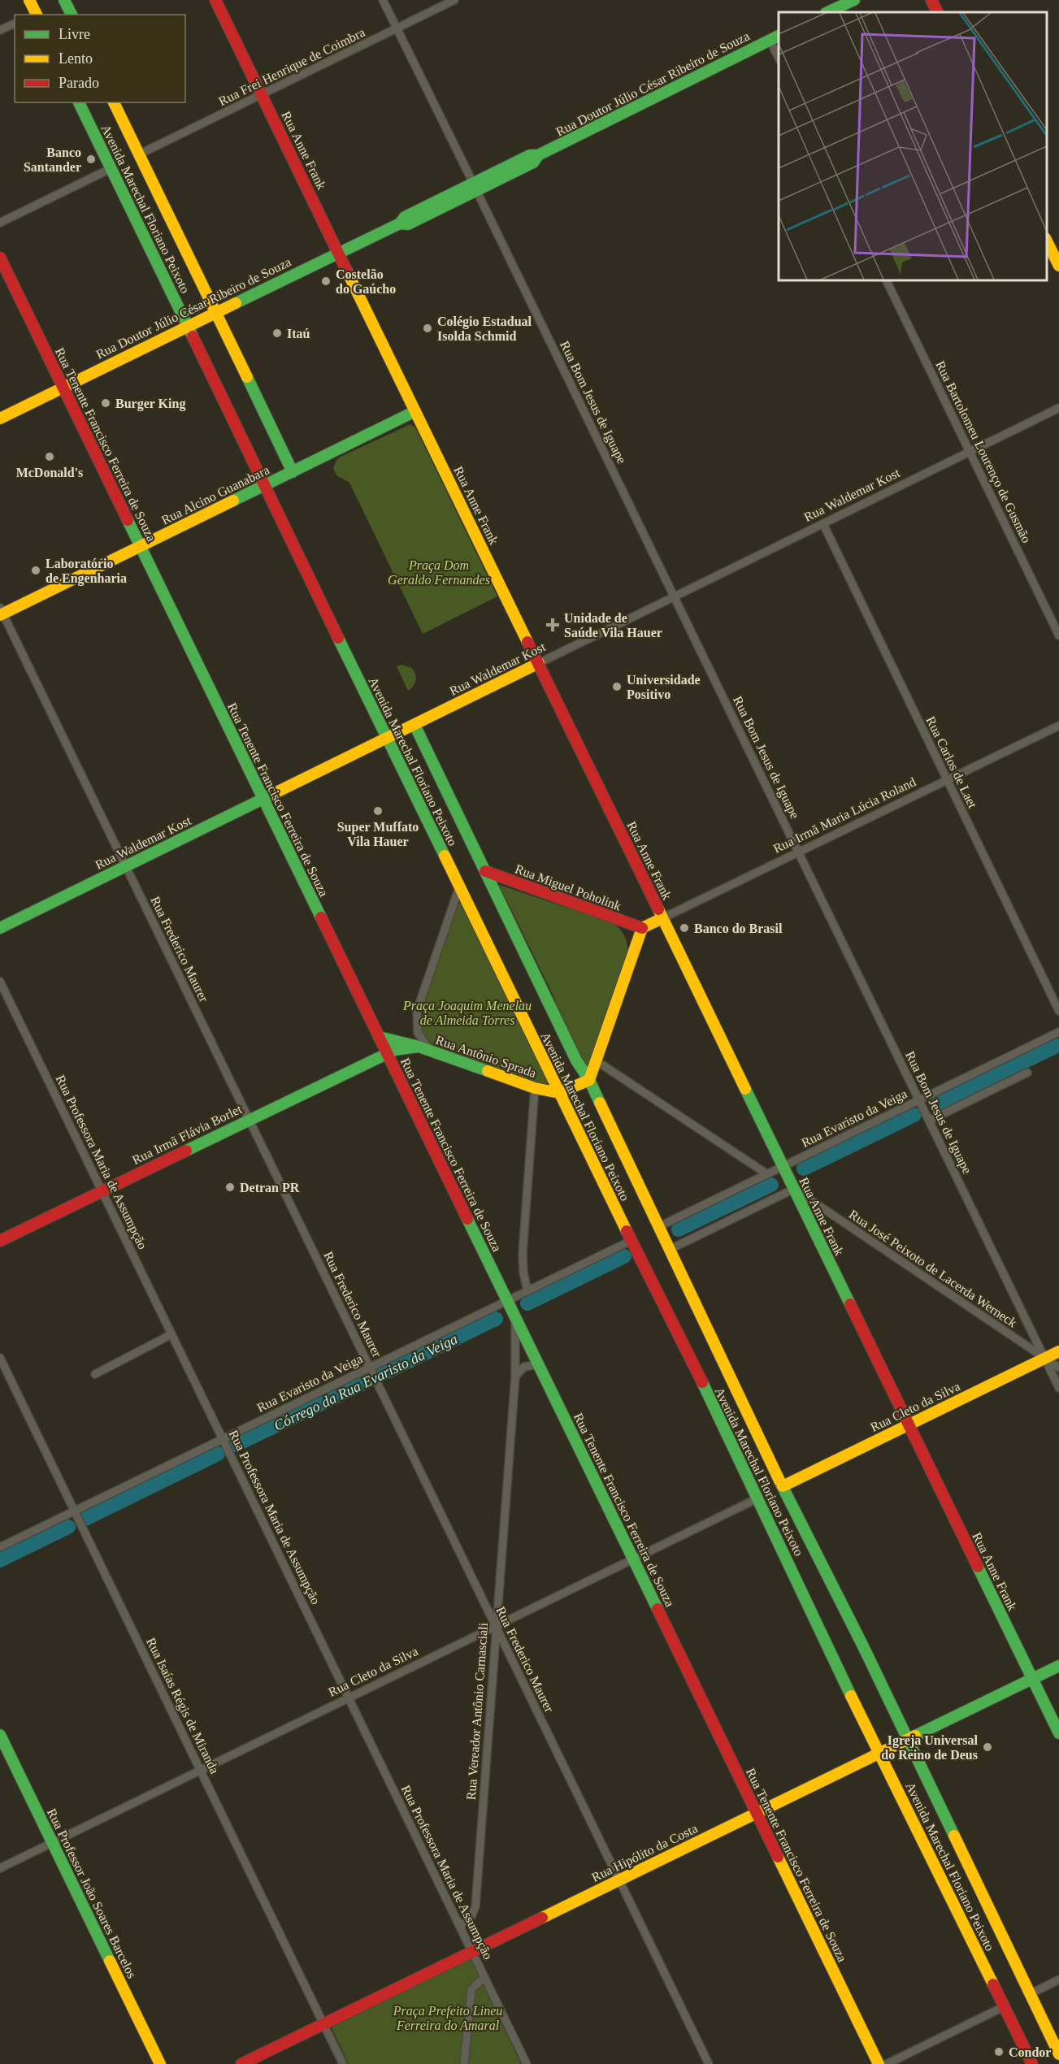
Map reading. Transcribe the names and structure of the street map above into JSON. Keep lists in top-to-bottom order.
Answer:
{
  "streets": {
    "street": [
      "Rua Frei Henrique de Coimbra",
      "Rua Doutor Júlio César Ribeiro de Souza",
      "Rua Anne Frank",
      "Avenida Marechal Floriano Peixoto",
      "Rua Bom Jesus de Iguape",
      "Rua Tenente Francisco Ferreira de Souza",
      "Rua Bartolomeu Lourenço de Gusmão",
      "Rua Alcino Guanabara",
      "Rua Waldemar Kost",
      "Rua Carlos de Laet",
      "Rua Irmã Maria Lúcia Roland",
      "Rua Miguel Poholink",
      "Rua Frederico Maurer",
      "Rua Antônio Sprada",
      "Rua Evaristo da Veiga",
      "Rua Irmã Flávia Borlet",
      "Rua Professora Maria de Assumpção",
      "Rua José Peixoto de Lacerda Werneck",
      "Rua Cleto da Silva",
      "Rua Isaías Régis de Miranda",
      "Rua Vereador Antônio Carnasciali",
      "Rua Hipólito da Costa",
      "Rua Professor João Soares Barcelos"
    ]
  },
  "crossings": [
    ["Rua Frei Henrique de Coimbra", "Rua Anne Frank"],
    ["Rua Frei Henrique de Coimbra", "Avenida Marechal Floriano Peixoto"],
    ["Rua Frei Henrique de Coimbra", "Rua Bom Jesus de Iguape"],
    ["Rua Doutor Júlio César Ribeiro de Souza", "Rua Anne Frank"],
    ["Rua Doutor Júlio César Ribeiro de Souza", "Avenida Marechal Floriano Peixoto"],
    ["Rua Doutor Júlio César Ribeiro de Souza", "Rua Bom Jesus de Iguape"],
    ["Rua Doutor Júlio César Ribeiro de Souza", "Rua Tenente Francisco Ferreira de Souza"],
    ["Rua Anne Frank", "Rua Alcino Guanabara"],
    ["Rua Anne Frank", "Rua Waldemar Kost"],
    ["Rua Anne Frank", "Rua Irmã Maria Lúcia Roland"],
    ["Rua Anne Frank", "Rua Evaristo da Veiga"],
    ["Rua Anne Frank", "Rua José Peixoto de Lacerda Werneck"],
    ["Rua Anne Frank", "Rua Cleto da Silva"],
    ["Rua Anne Frank", "Rua Hipólito da Costa"],
    ["Avenida Marechal Floriano Peixoto", "Rua Alcino Guanabara"],
    ["Avenida Marechal Floriano Peixoto", "Rua Waldemar Kost"],
    ["Avenida Marechal Floriano Peixoto", "Rua Miguel Poholink"],
    ["Avenida Marechal Floriano Peixoto", "Rua Antônio Sprada"],
    ["Avenida Marechal Floriano Peixoto", "Rua Evaristo da Veiga"],
    ["Avenida Marechal Floriano Peixoto", "Rua Cleto da Silva"],
    ["Avenida Marechal Floriano Peixoto", "Rua Hipólito da Costa"],
    ["Rua Bom Jesus de Iguape", "Rua Waldemar Kost"],
    ["Rua Bom Jesus de Iguape", "Rua Irmã Maria Lúcia Roland"],
    ["Rua Bom Jesus de Iguape", "Rua Evaristo da Veiga"],
    ["Rua Bom Jesus de Iguape", "Rua José Peixoto de Lacerda Werneck"],
    ["Rua Bom Jesus de Iguape", "Rua Cleto da Silva"],
    ["Rua Tenente Francisco Ferreira de Souza", "Rua Alcino Guanabara"],
    ["Rua Tenente Francisco Ferreira de Souza", "Rua Waldemar Kost"],
    ["Rua Tenente Francisco Ferreira de Souza", "Rua Antônio Sprada"],
    ["Rua Tenente Francisco Ferreira de Souza", "Rua Evaristo da Veiga"],
    ["Rua Tenente Francisco Ferreira de Souza", "Rua Irmã Flávia Borlet"],
    ["Rua Tenente Francisco Ferreira de Souza", "Rua Cleto da Silva"],
    ["Rua Tenente Francisco Ferreira de Souza", "Rua Vereador Antônio Carnasciali"],
    ["Rua Tenente Francisco Ferreira de Souza", "Rua Hipólito da Costa"],
    ["Rua Bartolomeu Lourenço de Gusmão", "Rua Waldemar Kost"],
    ["Rua Alcino Guanabara", "Rua Frederico Maurer"],
    ["Rua Waldemar Kost", "Rua Carlos de Laet"],
    ["Rua Waldemar Kost", "Rua Frederico Maurer"],
    ["Rua Carlos de Laet", "Rua Irmã Maria Lúcia Roland"],
    ["Rua Irmã Maria Lúcia Roland", "Rua Miguel Poholink"],
    ["Rua Frederico Maurer", "Rua Evaristo da Veiga"],
    ["Rua Frederico Maurer", "Rua Irmã Flávia Borlet"],
    ["Rua Frederico Maurer", "Rua Cleto da Silva"],
    ["Rua Frederico Maurer", "Rua Vereador Antônio Carnasciali"],
    ["Rua Frederico Maurer", "Rua Hipólito da Costa"],
    ["Rua Antônio Sprada", "Rua Irmã Flávia Borlet"],
    ["Rua Evaristo da Veiga", "Rua Professora Maria de Assumpção"],
    ["Rua Evaristo da Veiga", "Rua Isaías Régis de Miranda"],
    ["Rua Irmã Flávia Borlet", "Rua Professora Maria de Assumpção"],
    ["Rua Professora Maria de Assumpção", "Rua Cleto da Silva"],
    ["Rua Professora Maria de Assumpção", "Rua Vereador Antônio Carnasciali"],
    ["Rua Professora Maria de Assumpção", "Rua Hipólito da Costa"],
    ["Rua José Peixoto de Lacerda Werneck", "Rua Cleto da Silva"],
    ["Rua Cleto da Silva", "Rua Isaías Régis de Miranda"],
    ["Rua Cleto da Silva", "Rua Vereador Antônio Carnasciali"],
    ["Rua Cleto da Silva", "Rua Professor João Soares Barcelos"],
    ["Rua Isaías Régis de Miranda", "Rua Hipólito da Costa"]
  ],
  "water": ["Córrego da Rua Evaristo da Veiga"],
  "parks": ["Praça Dom Geraldo Fernandes", "Praça Joaquim Menelau de Almeida Torres", "Praça Prefeito Lineu Ferreira do Amaral"],
  "places": {
    "other": [
      "Banco Santander",
      "Costelão do Gaúcho",
      "Colégio Estadual Isolda Schmid",
      "Itaú",
      "Burger King",
      "McDonald's",
      "Laboratório de Engenharia",
      "Universidade Positivo",
      "Super Muffato Vila Hauer",
      "Banco do Brasil",
      "Detran PR",
      "Igreja Universal do Reino de Deus",
      "Condor"
    ],
    "health": ["Unidade de Saúde Vila Hauer"]
  },
  "legend": ["Livre", "Lento", "Parado"]
}
